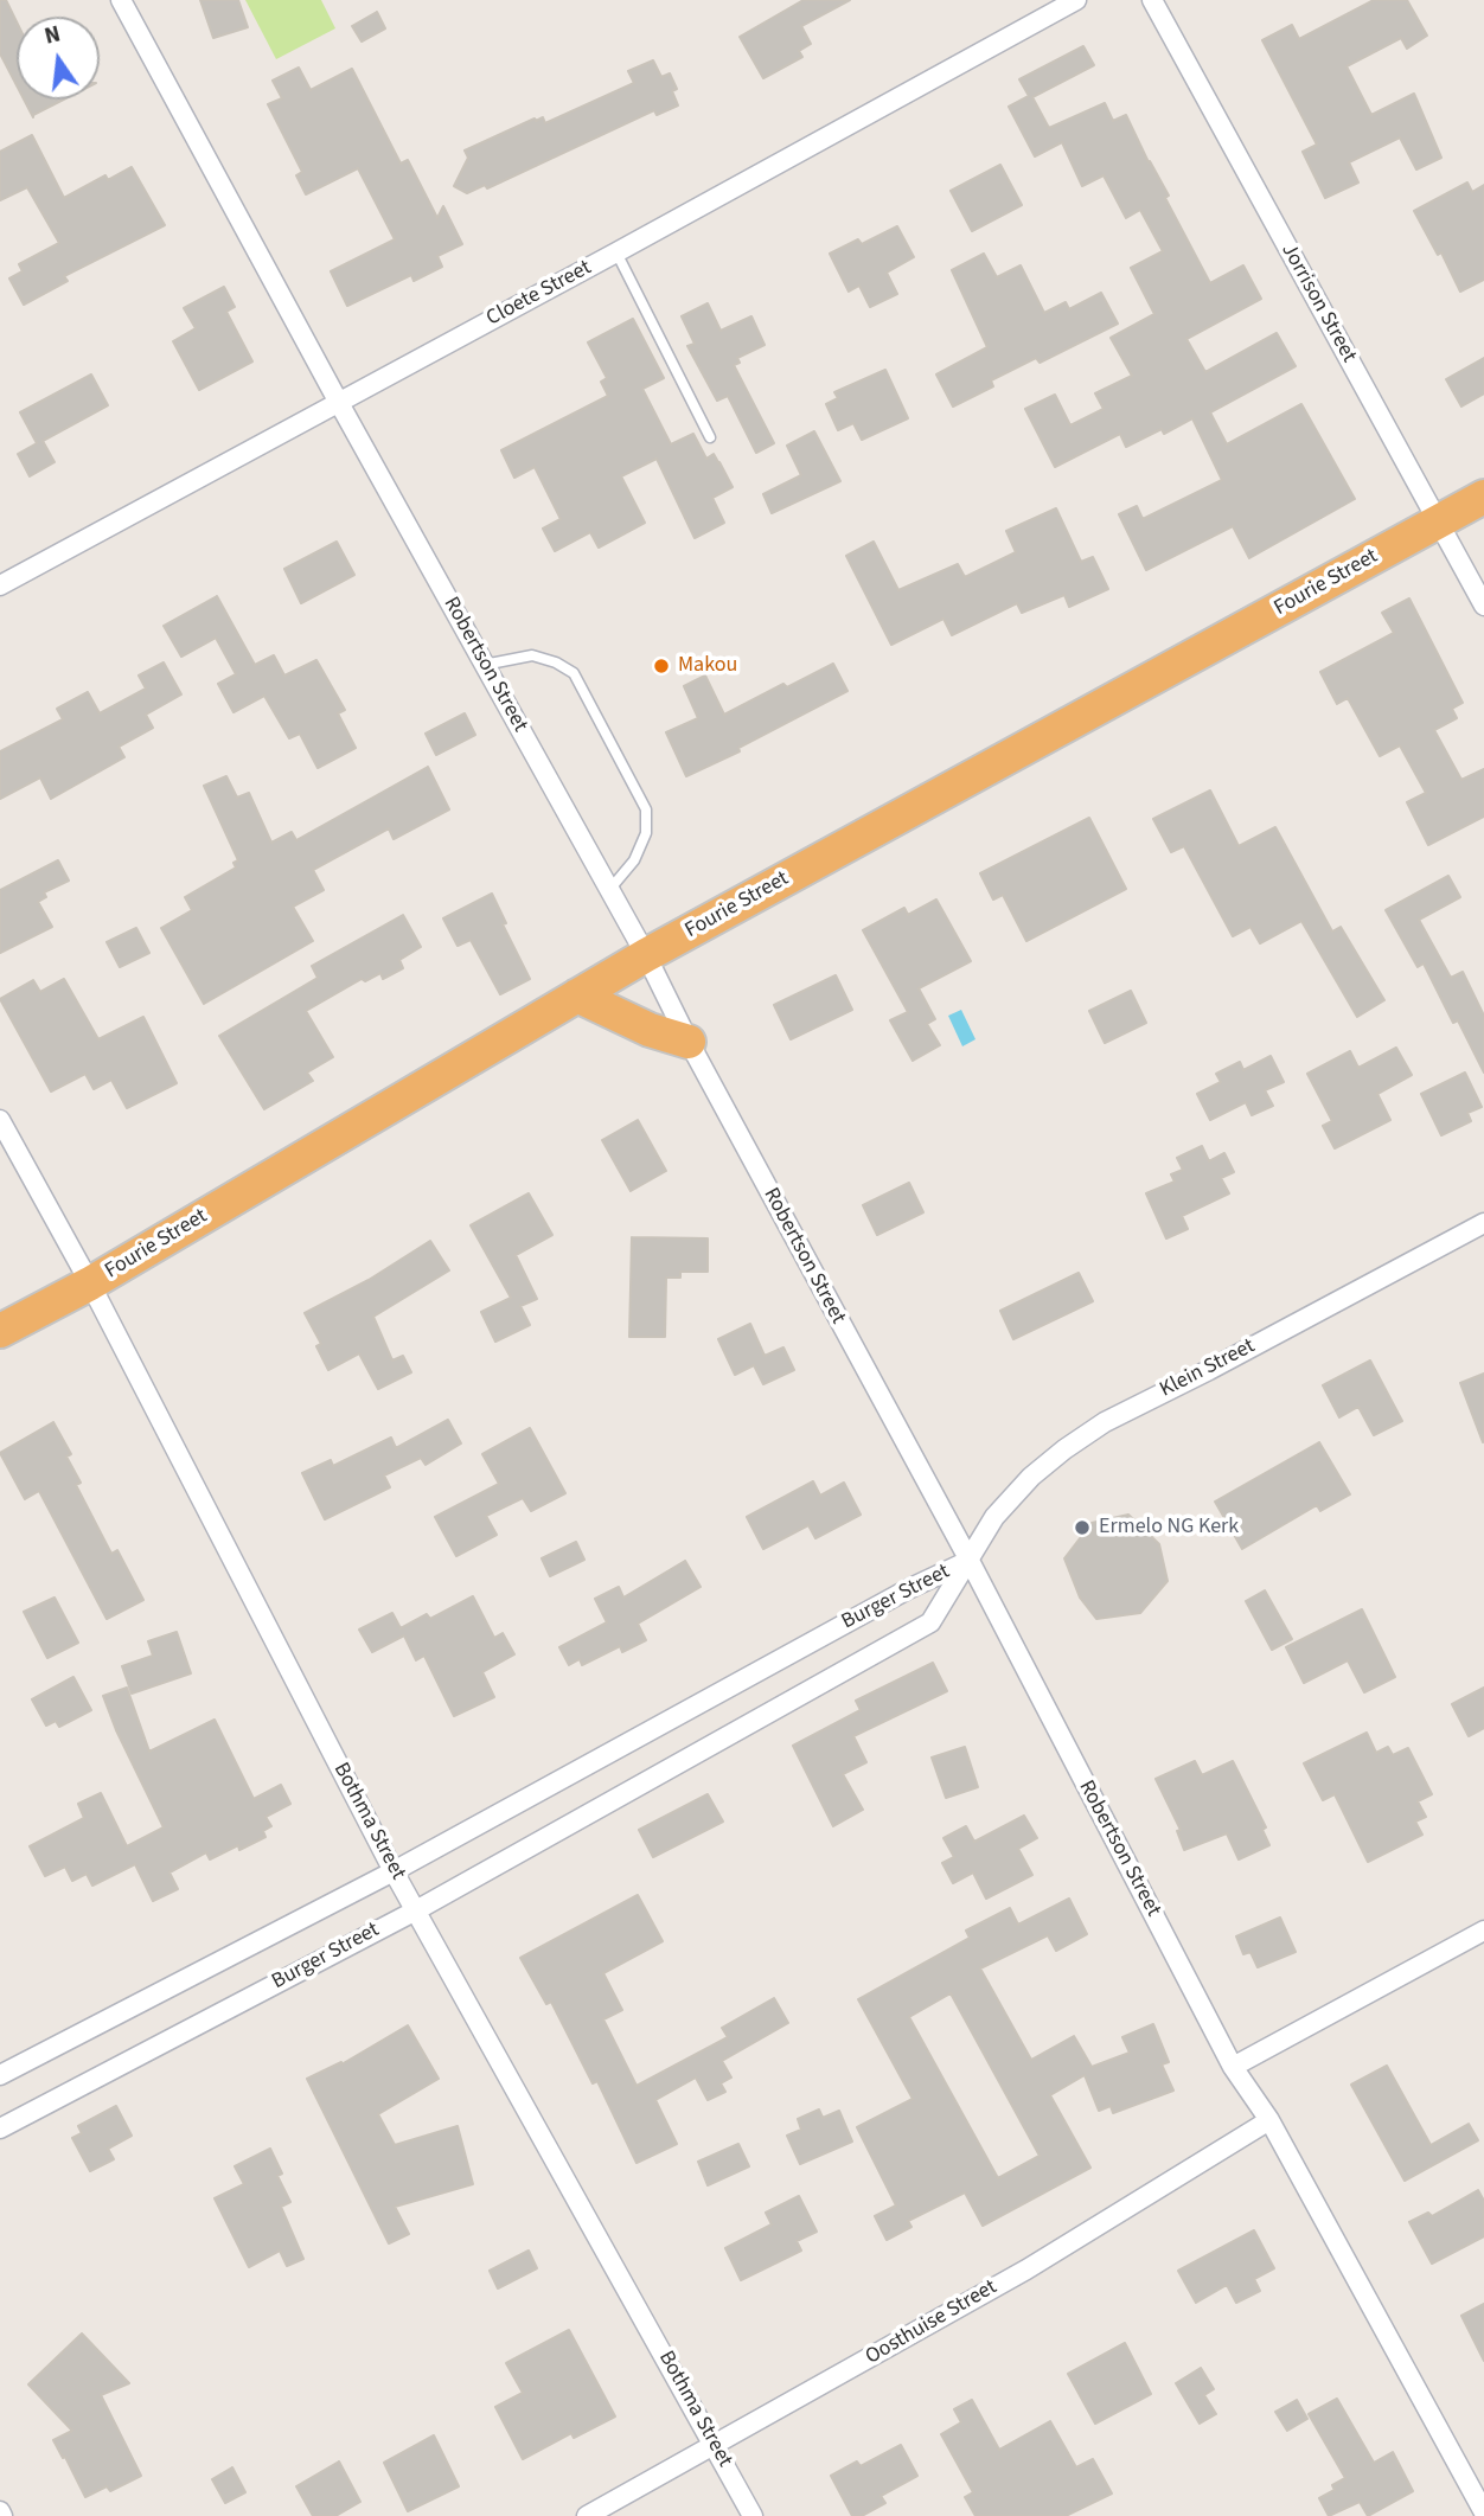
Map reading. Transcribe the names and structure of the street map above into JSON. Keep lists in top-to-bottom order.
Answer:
{
  "streets": {
    "highway": ["Fourie Street"],
    "street": [
      "Cloete Street",
      "Jorrison Street",
      "Robertson Street",
      "Klein Street",
      "Burger Street",
      "Bothma Street",
      "Oosthuise Street"
    ]
  },
  "crossings": [
    ["Cloete Street", "Robertson Street"],
    ["Jorrison Street", "Fourie Street"],
    ["Fourie Street", "Robertson Street"],
    ["Fourie Street", "Bothma Street"],
    ["Robertson Street", "Klein Street"],
    ["Robertson Street", "Burger Street"],
    ["Robertson Street", "Oosthuise Street"],
    ["Klein Street", "Burger Street"],
    ["Burger Street", "Bothma Street"],
    ["Bothma Street", "Oosthuise Street"]
  ],
  "places": ["Makou", "Ermelo NG Kerk"],
  "north": "top"
}
